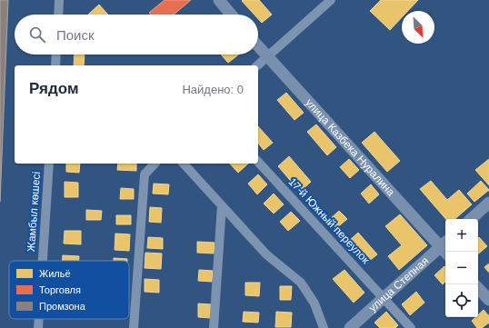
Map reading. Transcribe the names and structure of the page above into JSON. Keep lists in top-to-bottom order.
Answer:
{
  "streets": {
    "street": [
      "улица Казбека Нуралина",
      "Жамбыл көшесі",
      "17-й Южный переулок",
      "улица Степная"
    ]
  },
  "crossings": [
    ["улица Казбека Нуралина", "улица Степная"],
    ["17-й Южный переулок", "улица Степная"]
  ],
  "legend": ["Жильё", "Торговля", "Промзона"],
  "north": "bottom right",
  "page": {
    "search": "Поиск",
    "heading": ["Рядом", "Найдено: 0"],
    "map_buttons": ["+", "−"]
  }
}
